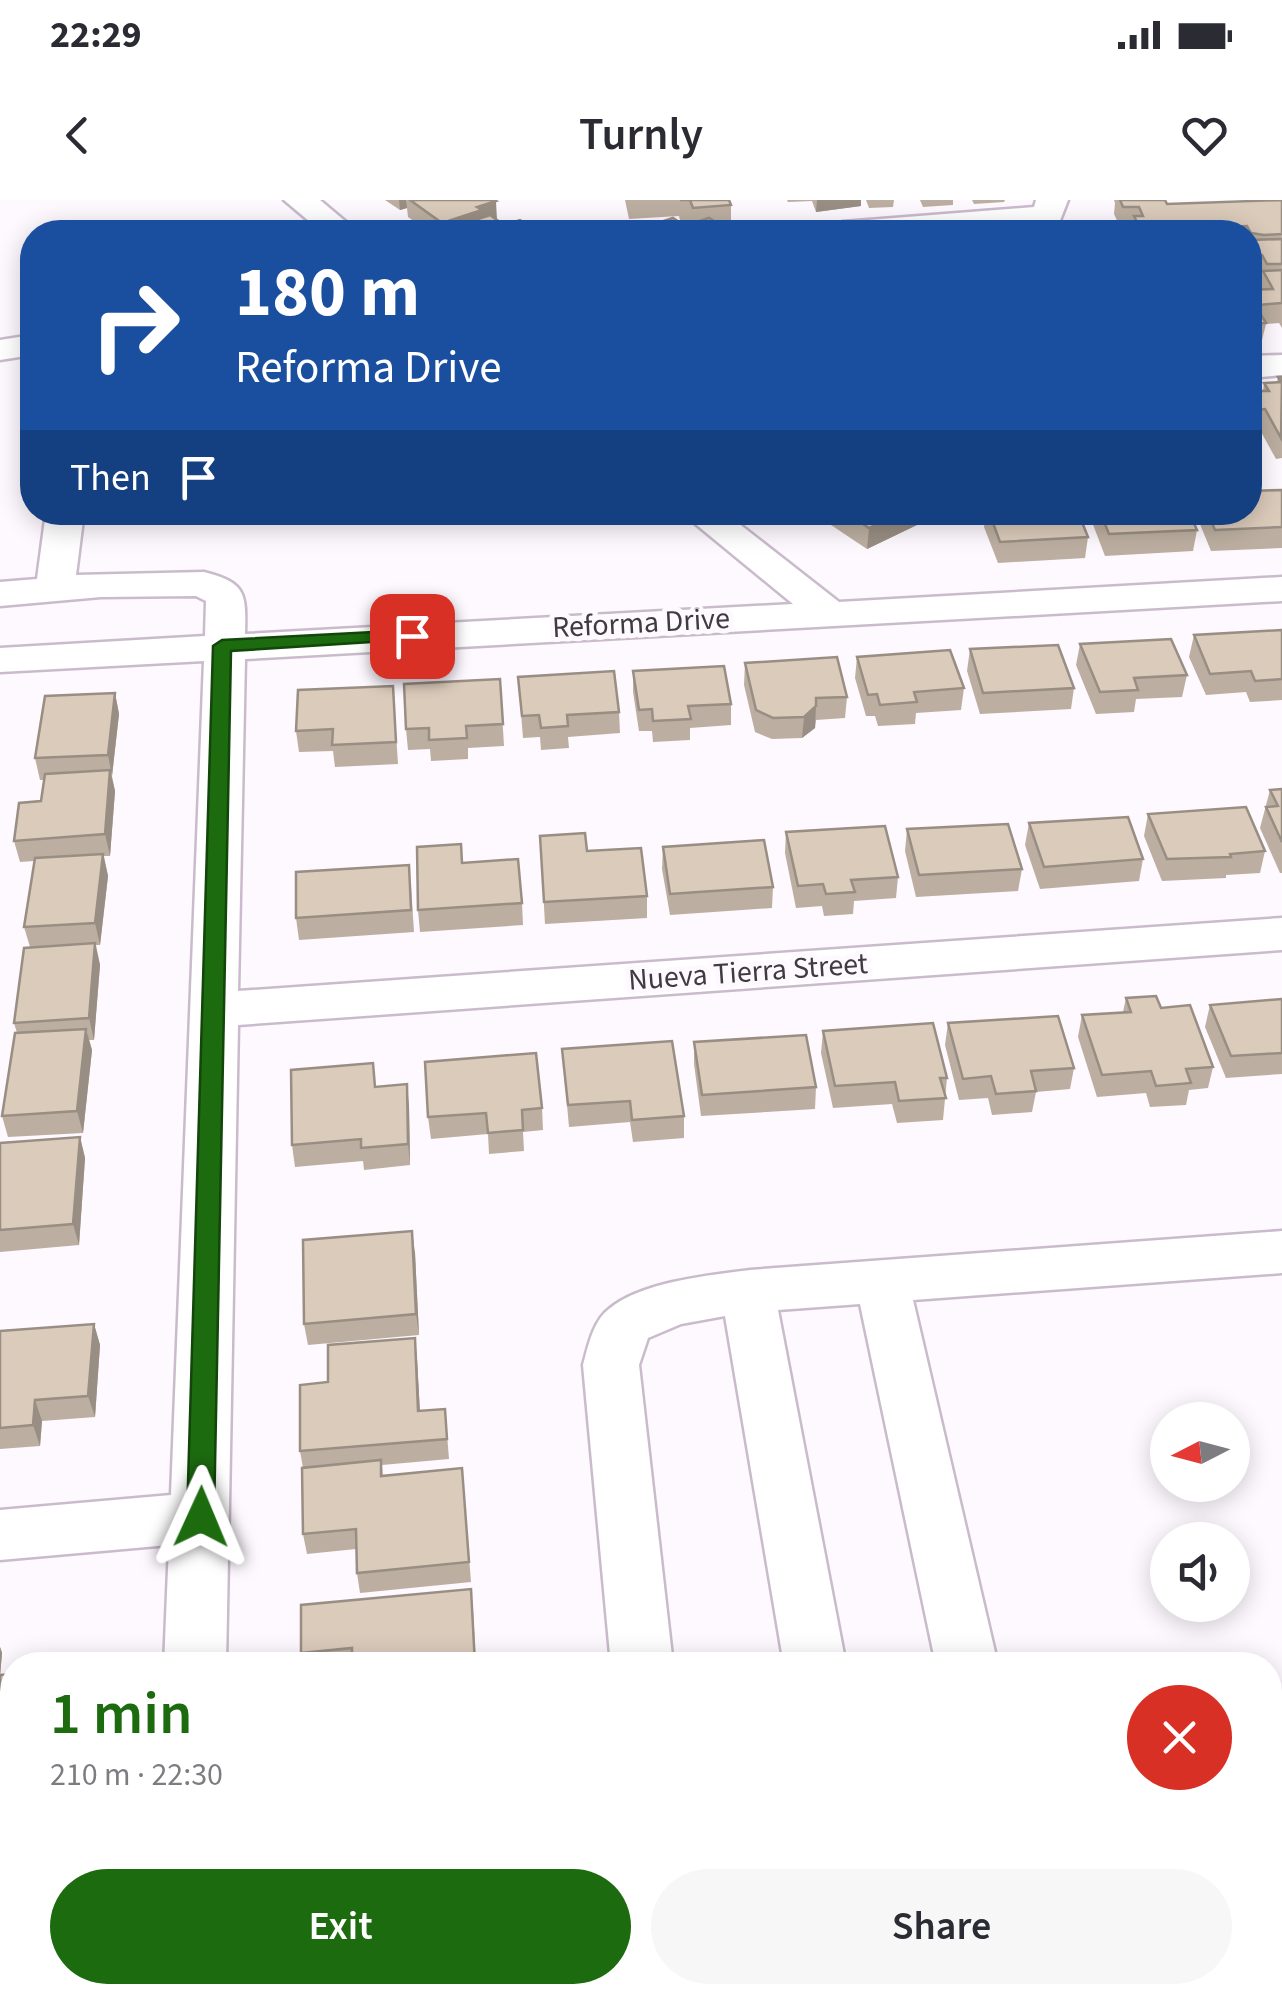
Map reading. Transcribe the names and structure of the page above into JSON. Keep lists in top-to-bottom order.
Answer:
{
  "streets": {
    "street": ["Reforma Drive", "Nueva Tierra Street"]
  },
  "north": "left",
  "page": {
    "status": "22:29",
    "header": "Turnly",
    "turn": ["180 m", "Reforma Drive"],
    "then": "Then",
    "heading": ["1 min", "210 m · 22:30"],
    "buttons": ["Exit", "Share"]
  }
}
